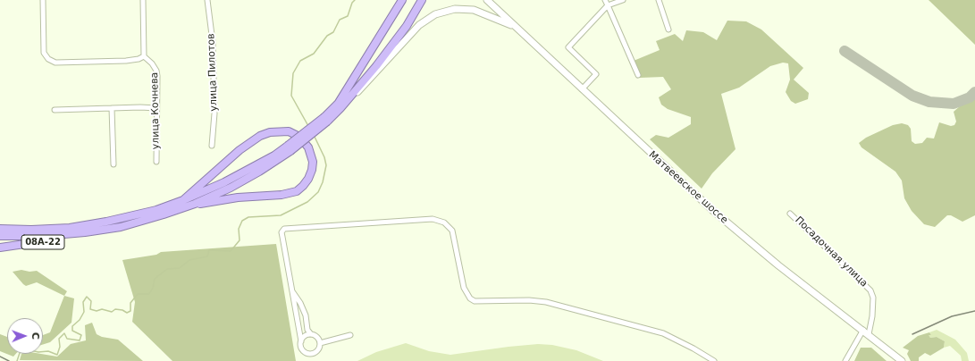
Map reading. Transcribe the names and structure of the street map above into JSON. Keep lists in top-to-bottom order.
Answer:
{
  "streets": {
    "highway": ["08А-22"],
    "main road": ["Матвеевское шоссе"],
    "street": ["улица Пилотов", "улица Кочнева", "Посадочная улица"]
  },
  "crossings": [
    ["Матвеевское шоссе", "Посадочная улица"]
  ],
  "north": "right"
}
